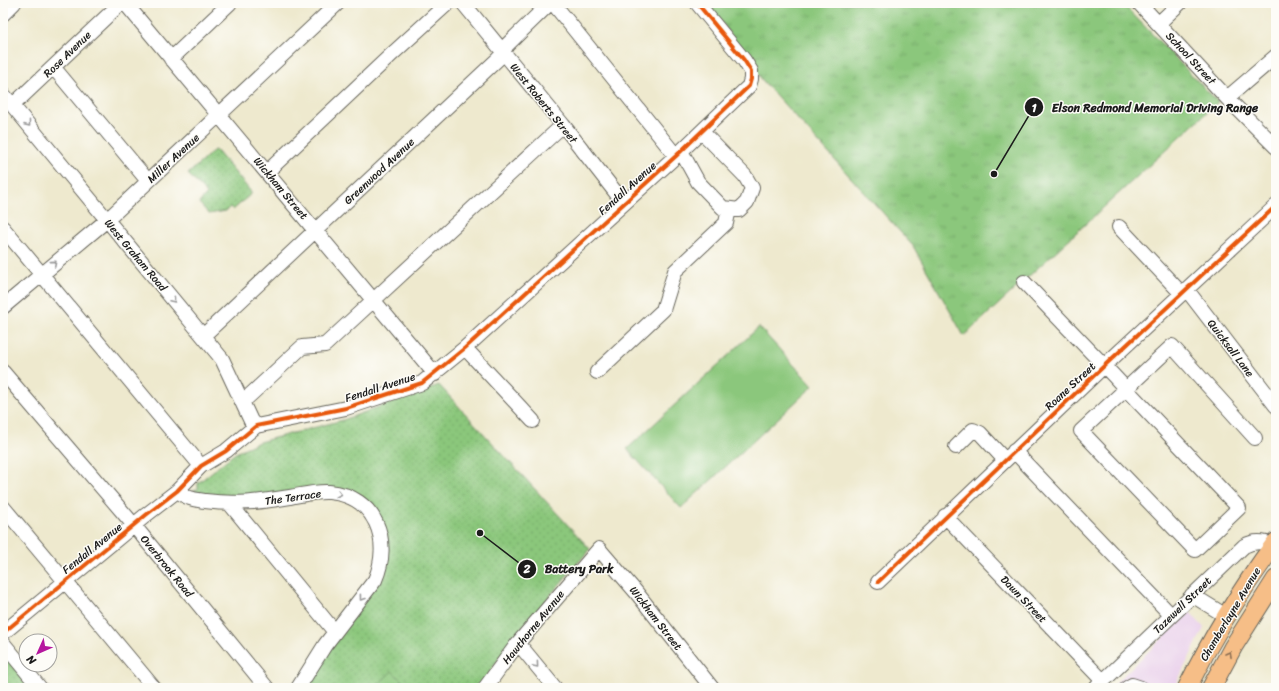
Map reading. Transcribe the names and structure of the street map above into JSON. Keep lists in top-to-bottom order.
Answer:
{
  "streets": {
    "main road": ["Chamberlayne Avenue"],
    "street": [
      "Rose Avenue",
      "School Street",
      "West Roberts Street",
      "Miller Avenue",
      "Greenwood Avenue",
      "Wickham Street",
      "Fendall Avenue",
      "West Graham Road",
      "Quicksall Lane",
      "Roane Street",
      "The Terrace",
      "Overbrook Road",
      "Dawn Street",
      "Tazewell Street",
      "Hawthorne Avenue"
    ]
  },
  "crossings": [
    ["Rose Avenue", "West Graham Road"],
    ["West Roberts Street", "Greenwood Avenue"],
    ["West Roberts Street", "Fendall Avenue"],
    ["Miller Avenue", "Wickham Street"],
    ["Miller Avenue", "West Graham Road"],
    ["Greenwood Avenue", "Wickham Street"],
    ["Greenwood Avenue", "West Graham Road"],
    ["Wickham Street", "Fendall Avenue"],
    ["Wickham Street", "Hawthorne Avenue"],
    ["Fendall Avenue", "West Graham Road"],
    ["Fendall Avenue", "The Terrace"],
    ["Fendall Avenue", "Overbrook Road"],
    ["Quicksall Lane", "Roane Street"],
    ["Roane Street", "Dawn Street"],
    ["Dawn Street", "Tazewell Street"],
    ["Tazewell Street", "Chamberlayne Avenue"]
  ],
  "places": ["Elson Redmond Memorial Driving Range", "Battery Park"],
  "north": "bottom left"
}
